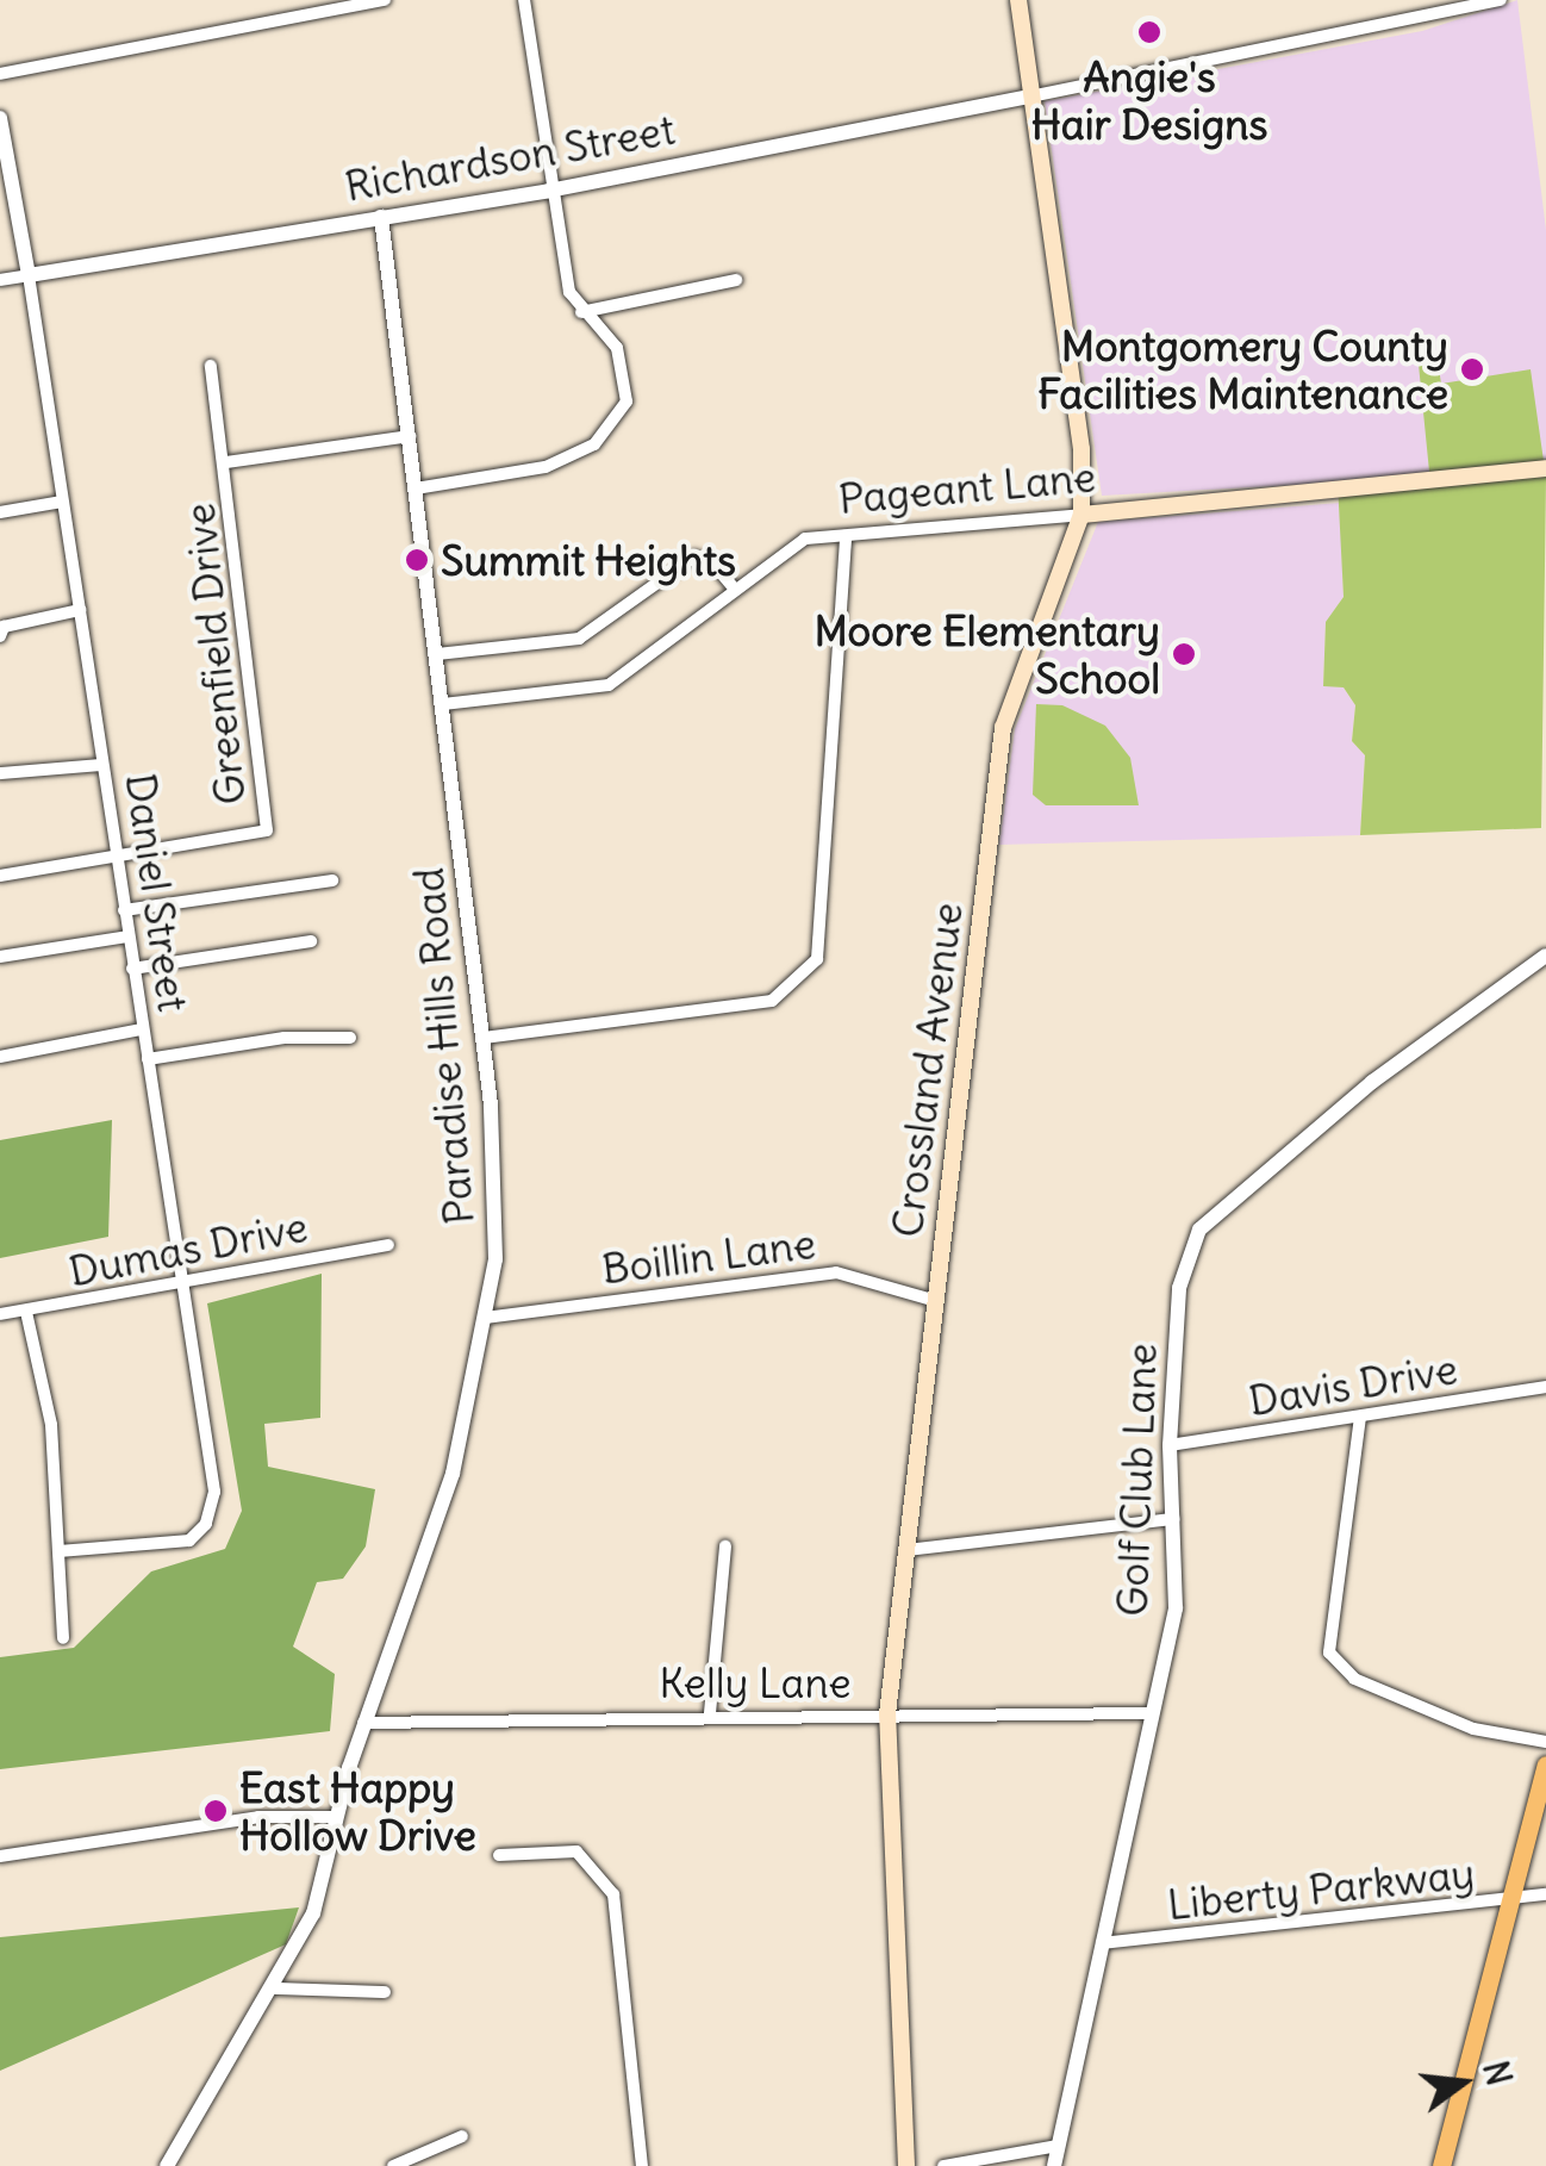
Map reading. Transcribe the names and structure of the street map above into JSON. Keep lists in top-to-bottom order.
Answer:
{
  "streets": {
    "main road": ["Pageant Lane", "Crossland Avenue"],
    "street": [
      "Richardson Street",
      "Greenfield Drive",
      "Daniel Street",
      "Paradise Hills Road",
      "Dumas Drive",
      "Boillin Lane",
      "Davis Drive",
      "Golf Club Lane",
      "Kelly Lane",
      "Liberty Parkway"
    ]
  },
  "crossings": [
    ["Richardson Street", "Daniel Street"],
    ["Richardson Street", "Paradise Hills Road"],
    ["Richardson Street", "Crossland Avenue"],
    ["Pageant Lane", "Paradise Hills Road"],
    ["Pageant Lane", "Crossland Avenue"],
    ["Greenfield Drive", "Daniel Street"],
    ["Greenfield Drive", "Paradise Hills Road"],
    ["Daniel Street", "Dumas Drive"],
    ["Paradise Hills Road", "Boillin Lane"],
    ["Paradise Hills Road", "Kelly Lane"],
    ["Crossland Avenue", "Boillin Lane"],
    ["Crossland Avenue", "Kelly Lane"],
    ["Davis Drive", "Golf Club Lane"],
    ["Golf Club Lane", "Kelly Lane"],
    ["Golf Club Lane", "Liberty Parkway"]
  ],
  "places": [
    "Angie's Hair Designs",
    "Montgomery County Facilities Maintenance",
    "Summit Heights",
    "Moore Elementary School",
    "East Happy Hollow Drive"
  ],
  "north": "right"
}
